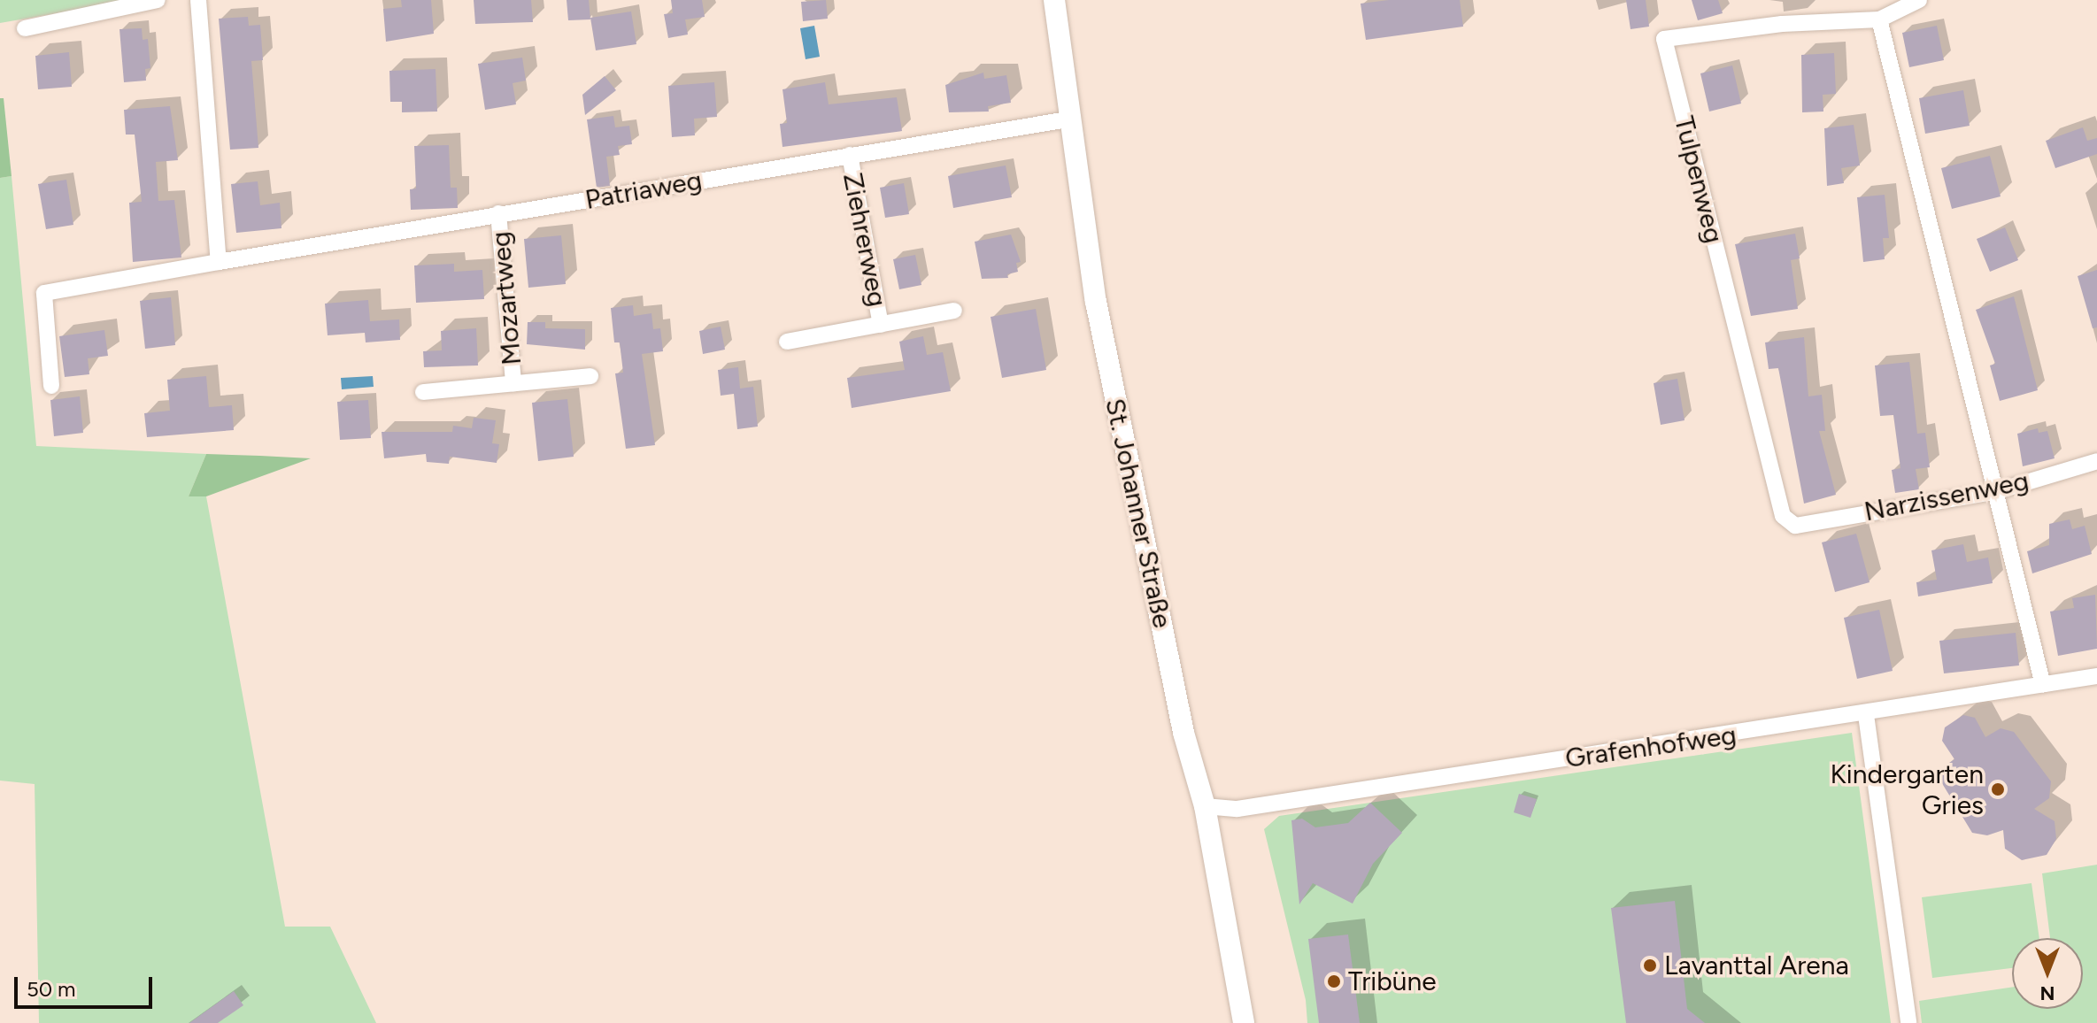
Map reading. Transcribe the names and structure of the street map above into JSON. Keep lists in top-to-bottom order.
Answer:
{
  "streets": {
    "street": [
      "Tulpenweg",
      "Patriaweg",
      "Ziehrerweg",
      "Mozartweg",
      "Narzissenweg",
      "St. Johanner Straße",
      "Grafenhofweg"
    ]
  },
  "crossings": [
    ["Tulpenweg", "Narzissenweg"],
    ["Patriaweg", "Ziehrerweg"],
    ["Patriaweg", "Mozartweg"],
    ["Patriaweg", "St. Johanner Straße"],
    ["St. Johanner Straße", "Grafenhofweg"]
  ],
  "places": ["Kindergarten Gries", "Lavanttal Arena", "Tribüne"],
  "scale_bar": "50 m",
  "north": "bottom"
}
